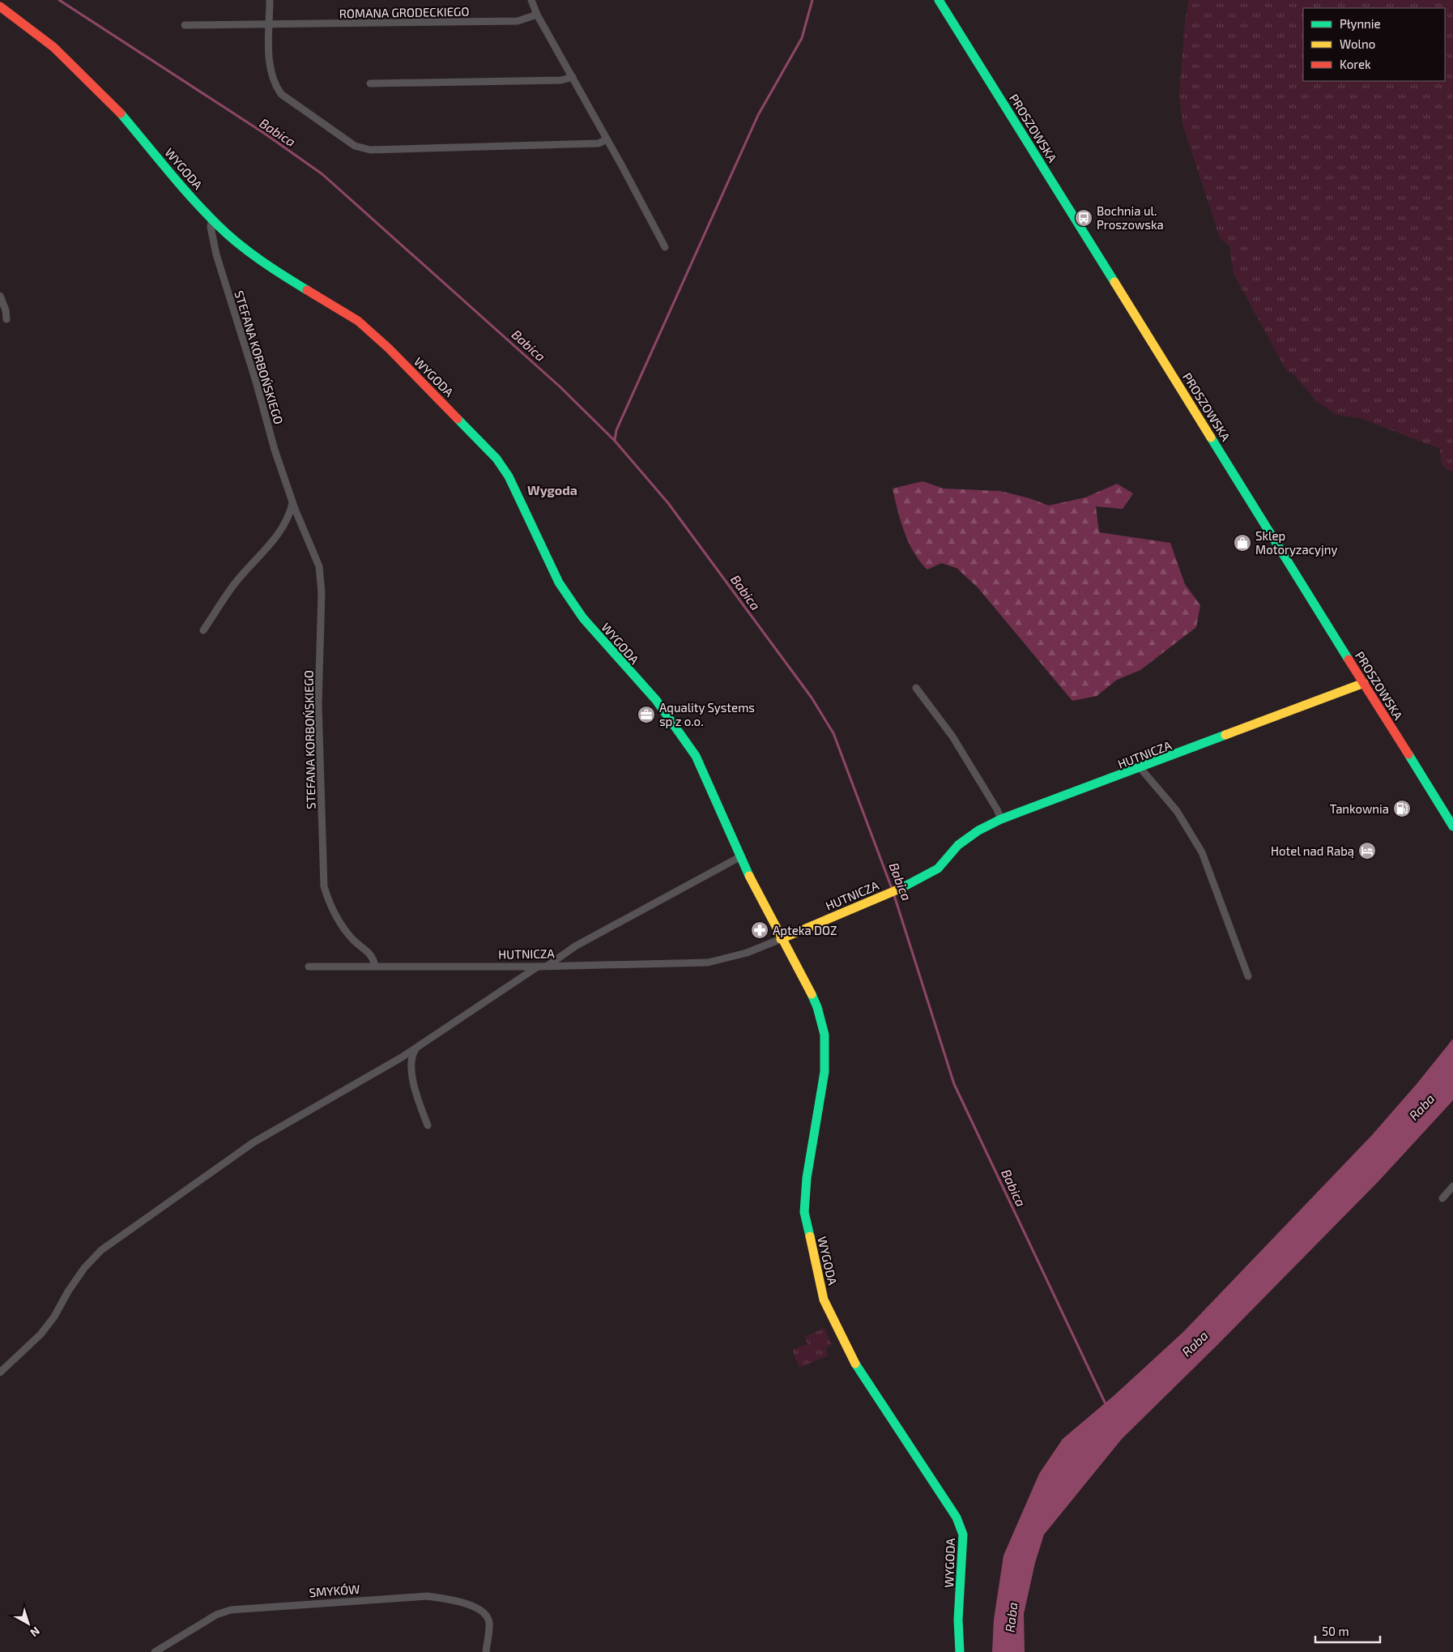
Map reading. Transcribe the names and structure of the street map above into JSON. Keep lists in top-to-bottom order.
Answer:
{
  "streets": {
    "street": [
      "ROMANA GRODECKIEGO",
      "PROSZOWSKA",
      "WYGODA",
      "STEFANA KORBOŃSKIEGO",
      "HUTNICZA",
      "SMYKÓW"
    ]
  },
  "crossings": [
    ["PROSZOWSKA", "HUTNICZA"],
    ["WYGODA", "STEFANA KORBOŃSKIEGO"],
    ["WYGODA", "HUTNICZA"],
    ["STEFANA KORBOŃSKIEGO", "HUTNICZA"]
  ],
  "districts": ["Wygoda"],
  "water": ["Babica", "Raba"],
  "places": {
    "bus stop": ["Bochnia ul. Proszowska"],
    "shop": ["Sklep Motoryzacyjny"],
    "office": ["Aquality Systems sp z o.o."],
    "fuel station": ["Tankownia"],
    "hotel": ["Hotel nad Rabą"],
    "pharmacy": ["Apteka DOZ"]
  },
  "legend": ["Płynnie", "Wolno", "Korek"],
  "scale_bar": "50 m",
  "north": "bottom right"
}
